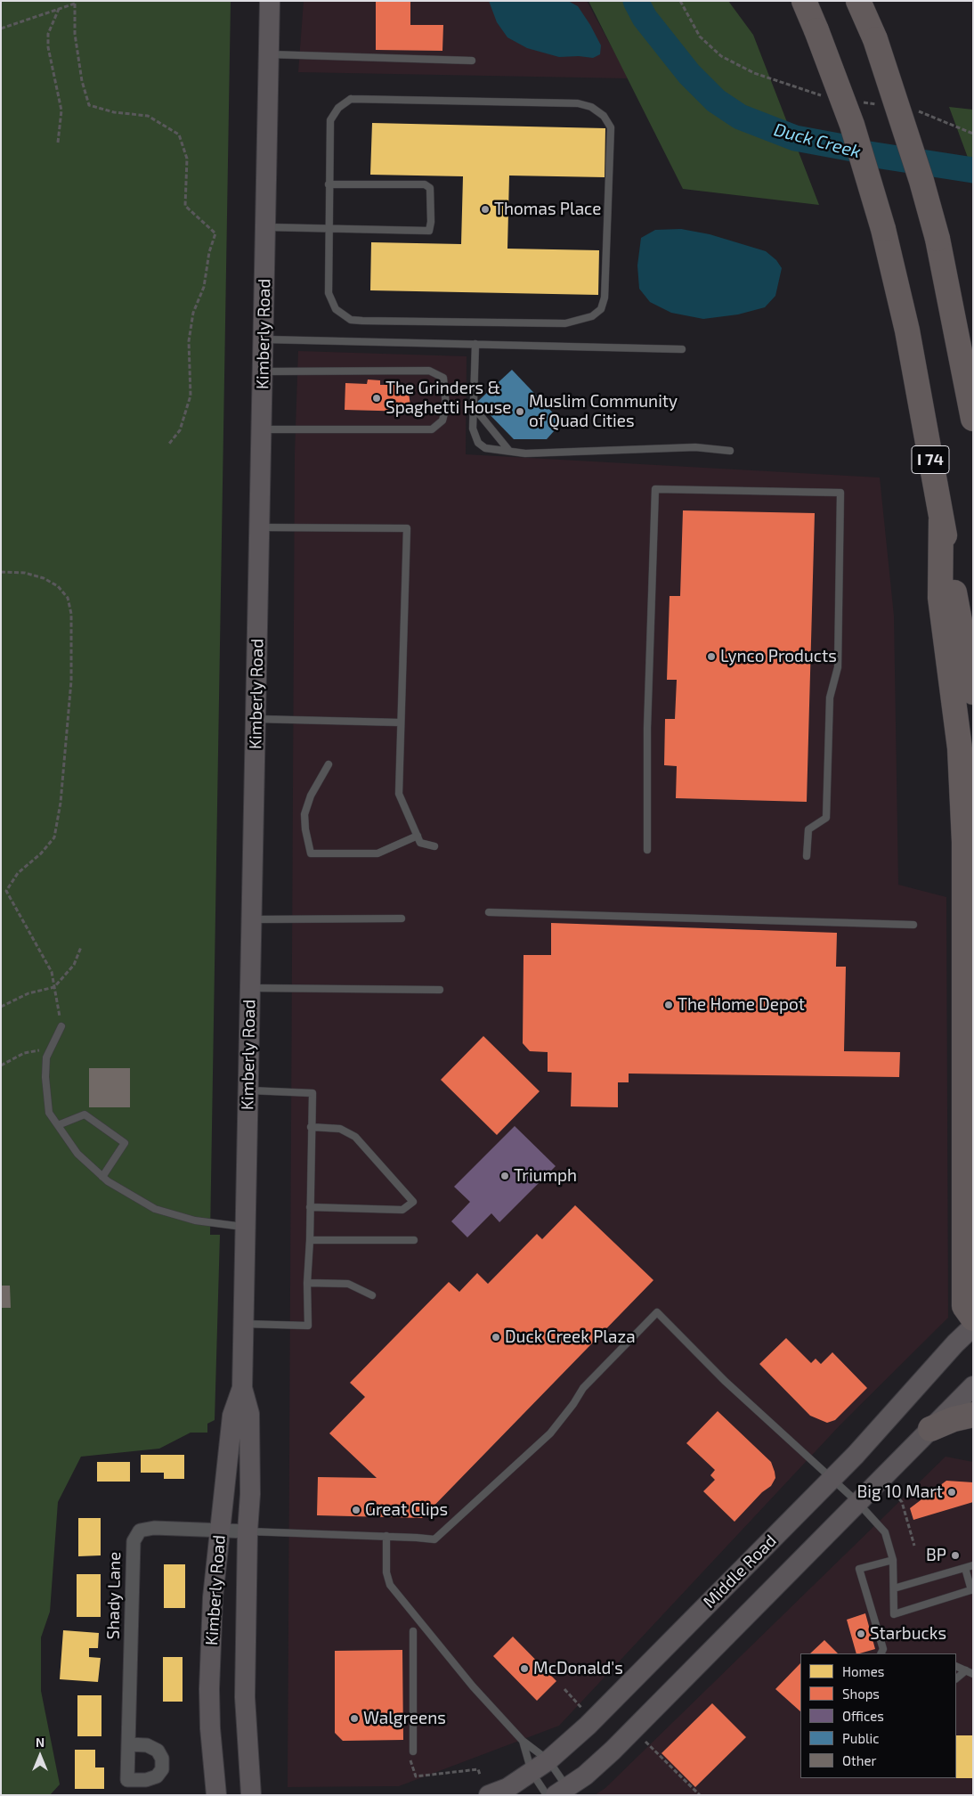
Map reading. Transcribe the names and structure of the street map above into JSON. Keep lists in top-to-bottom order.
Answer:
{
  "streets": {
    "highway": ["I 74"],
    "main road": ["Kimberly Road", "Middle Road"],
    "street": ["Shady Lane"]
  },
  "crossings": [
    ["Kimberly Road", "Shady Lane"]
  ],
  "water": ["Duck Creek"],
  "places": [
    "Thomas Place",
    "The Grinders & Spaghetti House",
    "Muslim Community of Quad Cities",
    "Lynco Products",
    "The Home Depot",
    "Triumph",
    "Duck Creek Plaza",
    "Big 10 Mart",
    "Great Clips",
    "BP",
    "Starbucks",
    "McDonald's",
    "Walgreens"
  ],
  "legend": [
    "Homes",
    "Shops",
    "Offices",
    "Public",
    "Other"
  ],
  "north": "top"
}
